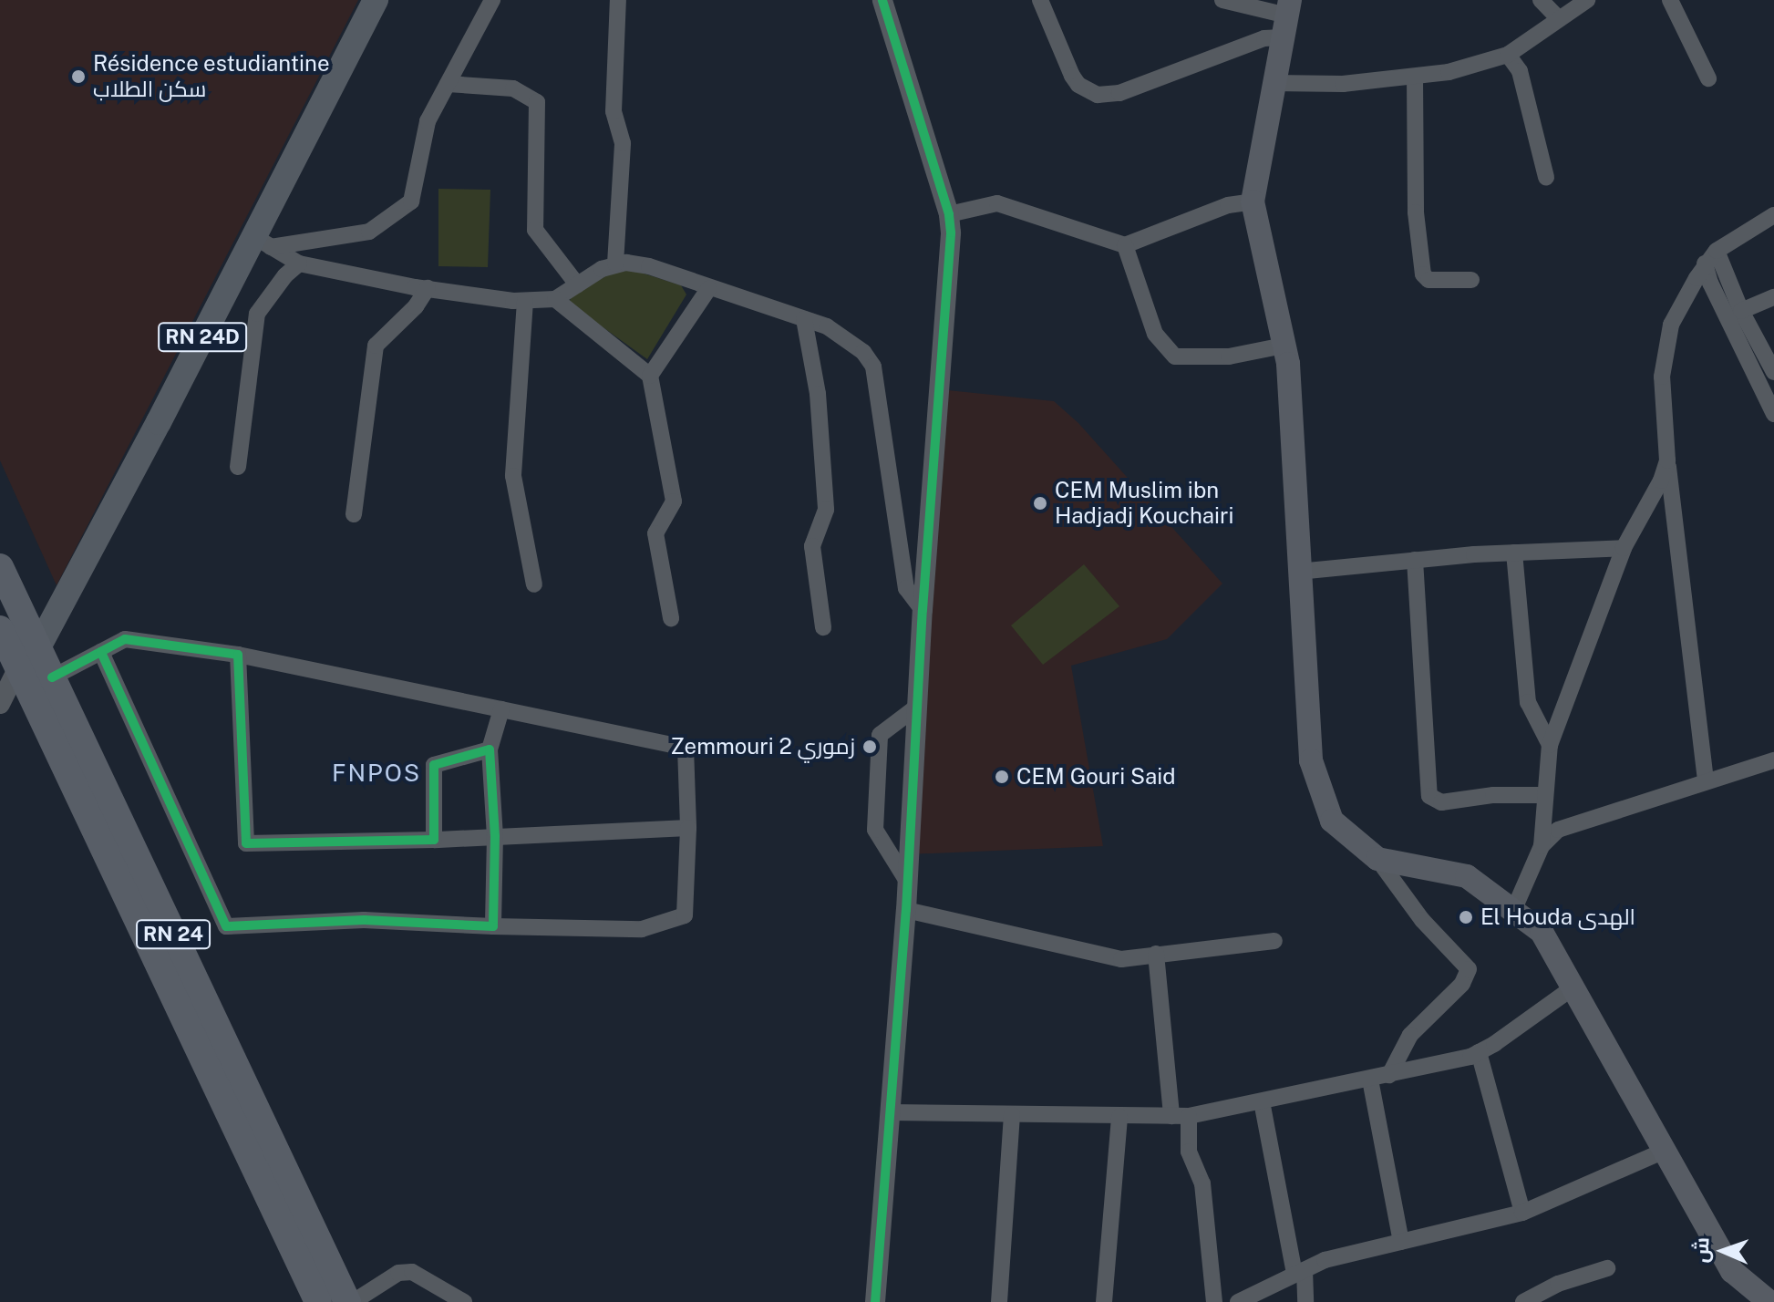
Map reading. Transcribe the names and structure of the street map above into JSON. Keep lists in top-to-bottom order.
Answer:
{
  "streets": {
    "highway": ["RN 24"],
    "main road": ["RN 24D"]
  },
  "crossings": [
    ["RN 24D", "RN 24"]
  ],
  "districts": ["FNPOS"],
  "places": [
    "Résidence estudiantine سكن الطلاب",
    "CEM Muslim ibn Hadjadj Kouchairi",
    "Zemmouri 2 زموري",
    "CEM Gouri Said",
    "El Houda الهدى"
  ],
  "north": "left"
}
